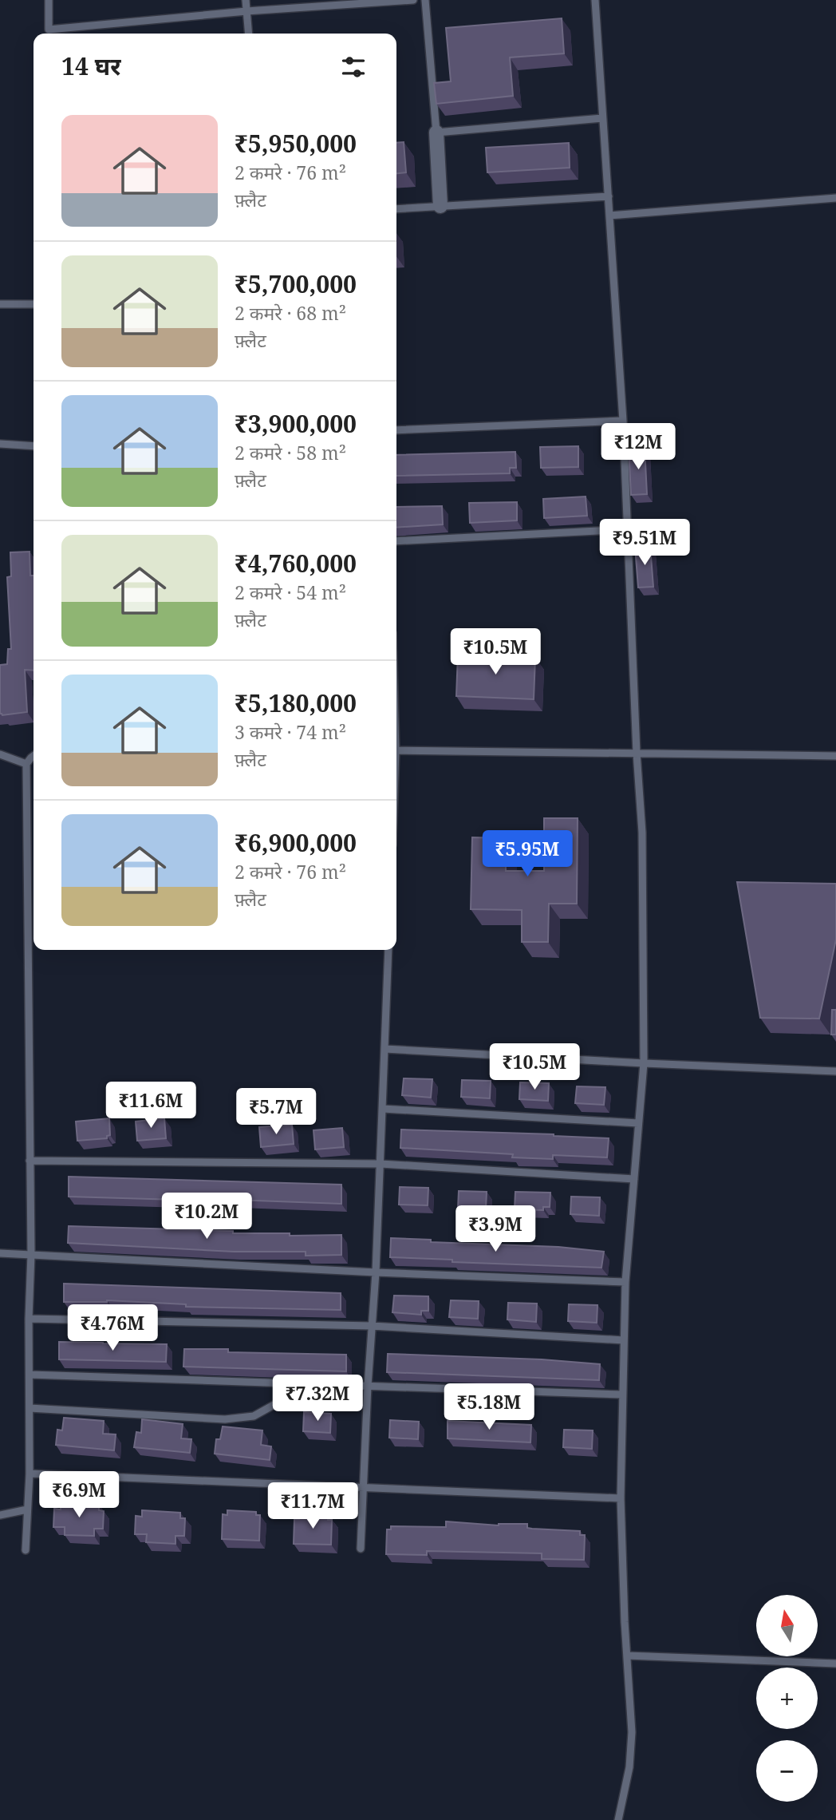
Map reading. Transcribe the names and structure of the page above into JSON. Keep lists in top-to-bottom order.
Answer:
{
  "north": "top",
  "page": {
    "heading": "14 घर",
    "list": [
      {
        "name": "₹5,950,000",
        "note": "2 कमरे · 76 m² · फ़्लैट"
      },
      {
        "name": "₹5,700,000",
        "note": "2 कमरे · 68 m² · फ़्लैट"
      },
      {
        "name": "₹3,900,000",
        "note": "2 कमरे · 58 m² · फ़्लैट"
      },
      {
        "name": "₹4,760,000",
        "note": "2 कमरे · 54 m² · फ़्लैट"
      },
      {
        "name": "₹5,180,000",
        "note": "3 कमरे · 74 m² · फ़्लैट"
      },
      {
        "name": "₹6,900,000",
        "note": "2 कमरे · 76 m² · फ़्लैट"
      }
    ],
    "price": [
      "₹12M",
      "₹9.51M",
      "₹10.5M",
      "₹5.95M",
      "₹10.5M",
      "₹11.6M",
      "₹5.7M",
      "₹10.2M",
      "₹3.9M",
      "₹4.76M",
      "₹7.32M",
      "₹5.18M",
      "₹6.9M",
      "₹11.7M"
    ],
    "map_buttons": ["+", "−"]
  }
}
